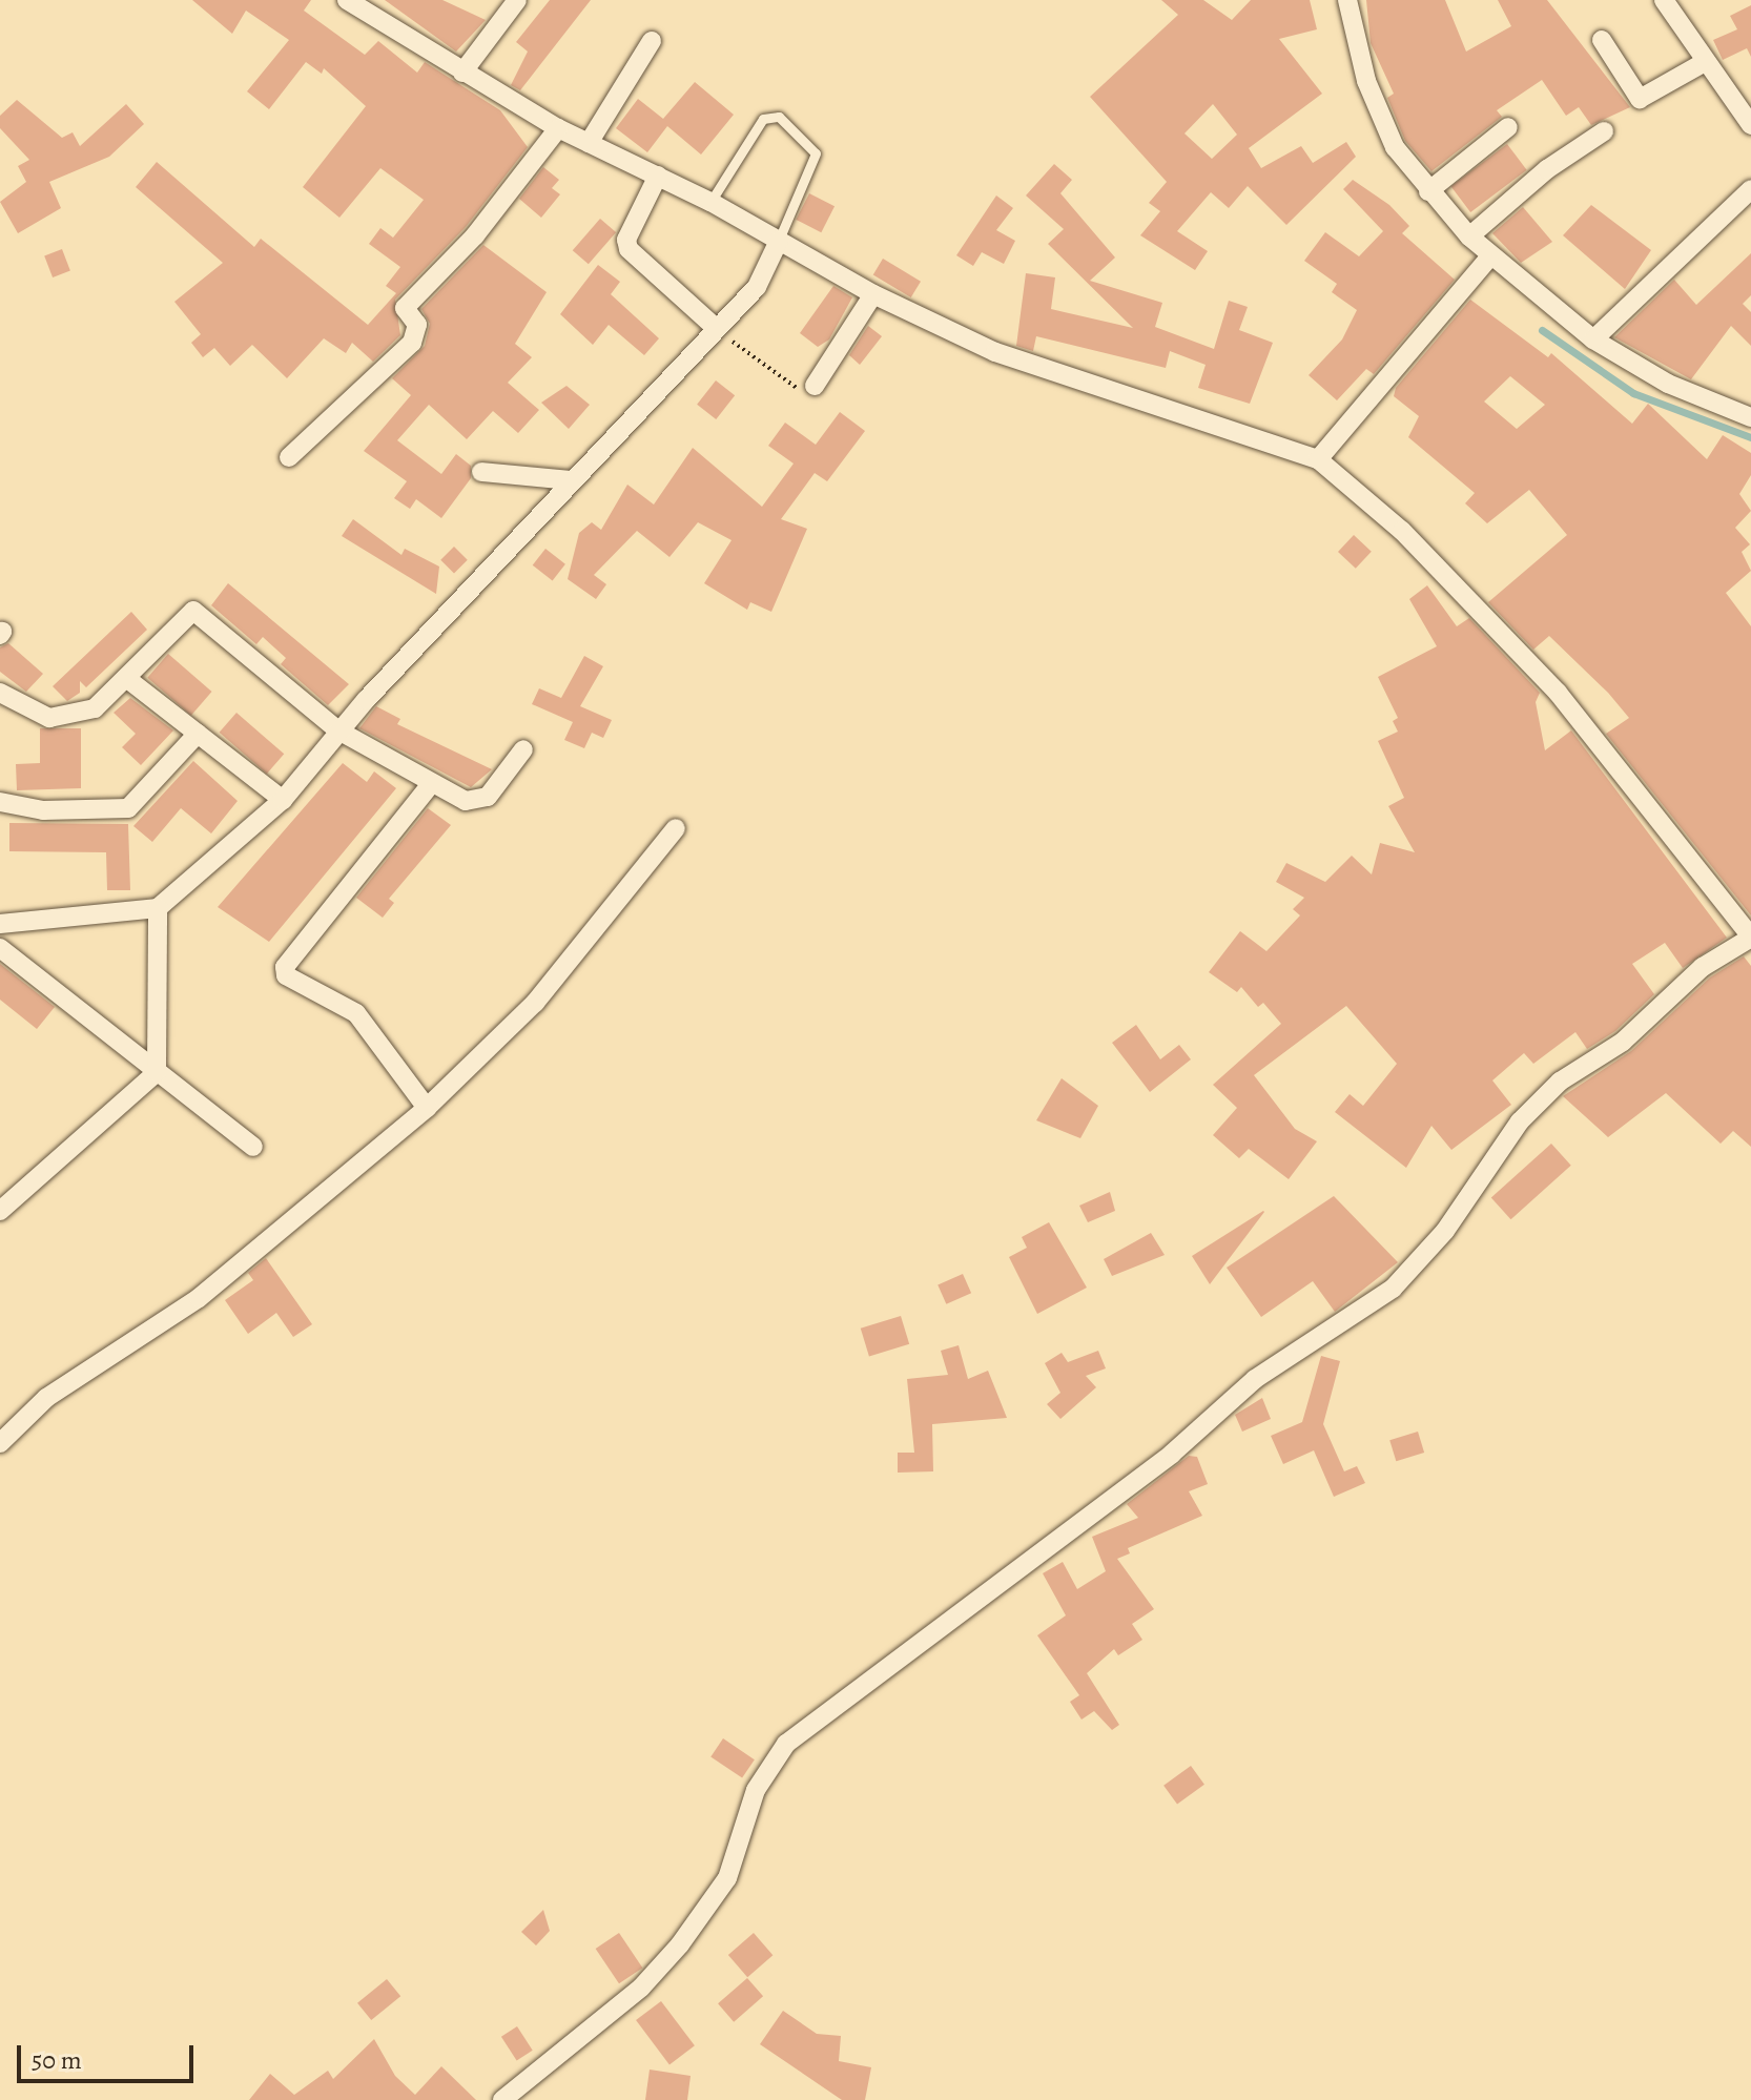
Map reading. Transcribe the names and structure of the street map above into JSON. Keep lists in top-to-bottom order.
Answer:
{
  "scale_bar": "50 m"
}
